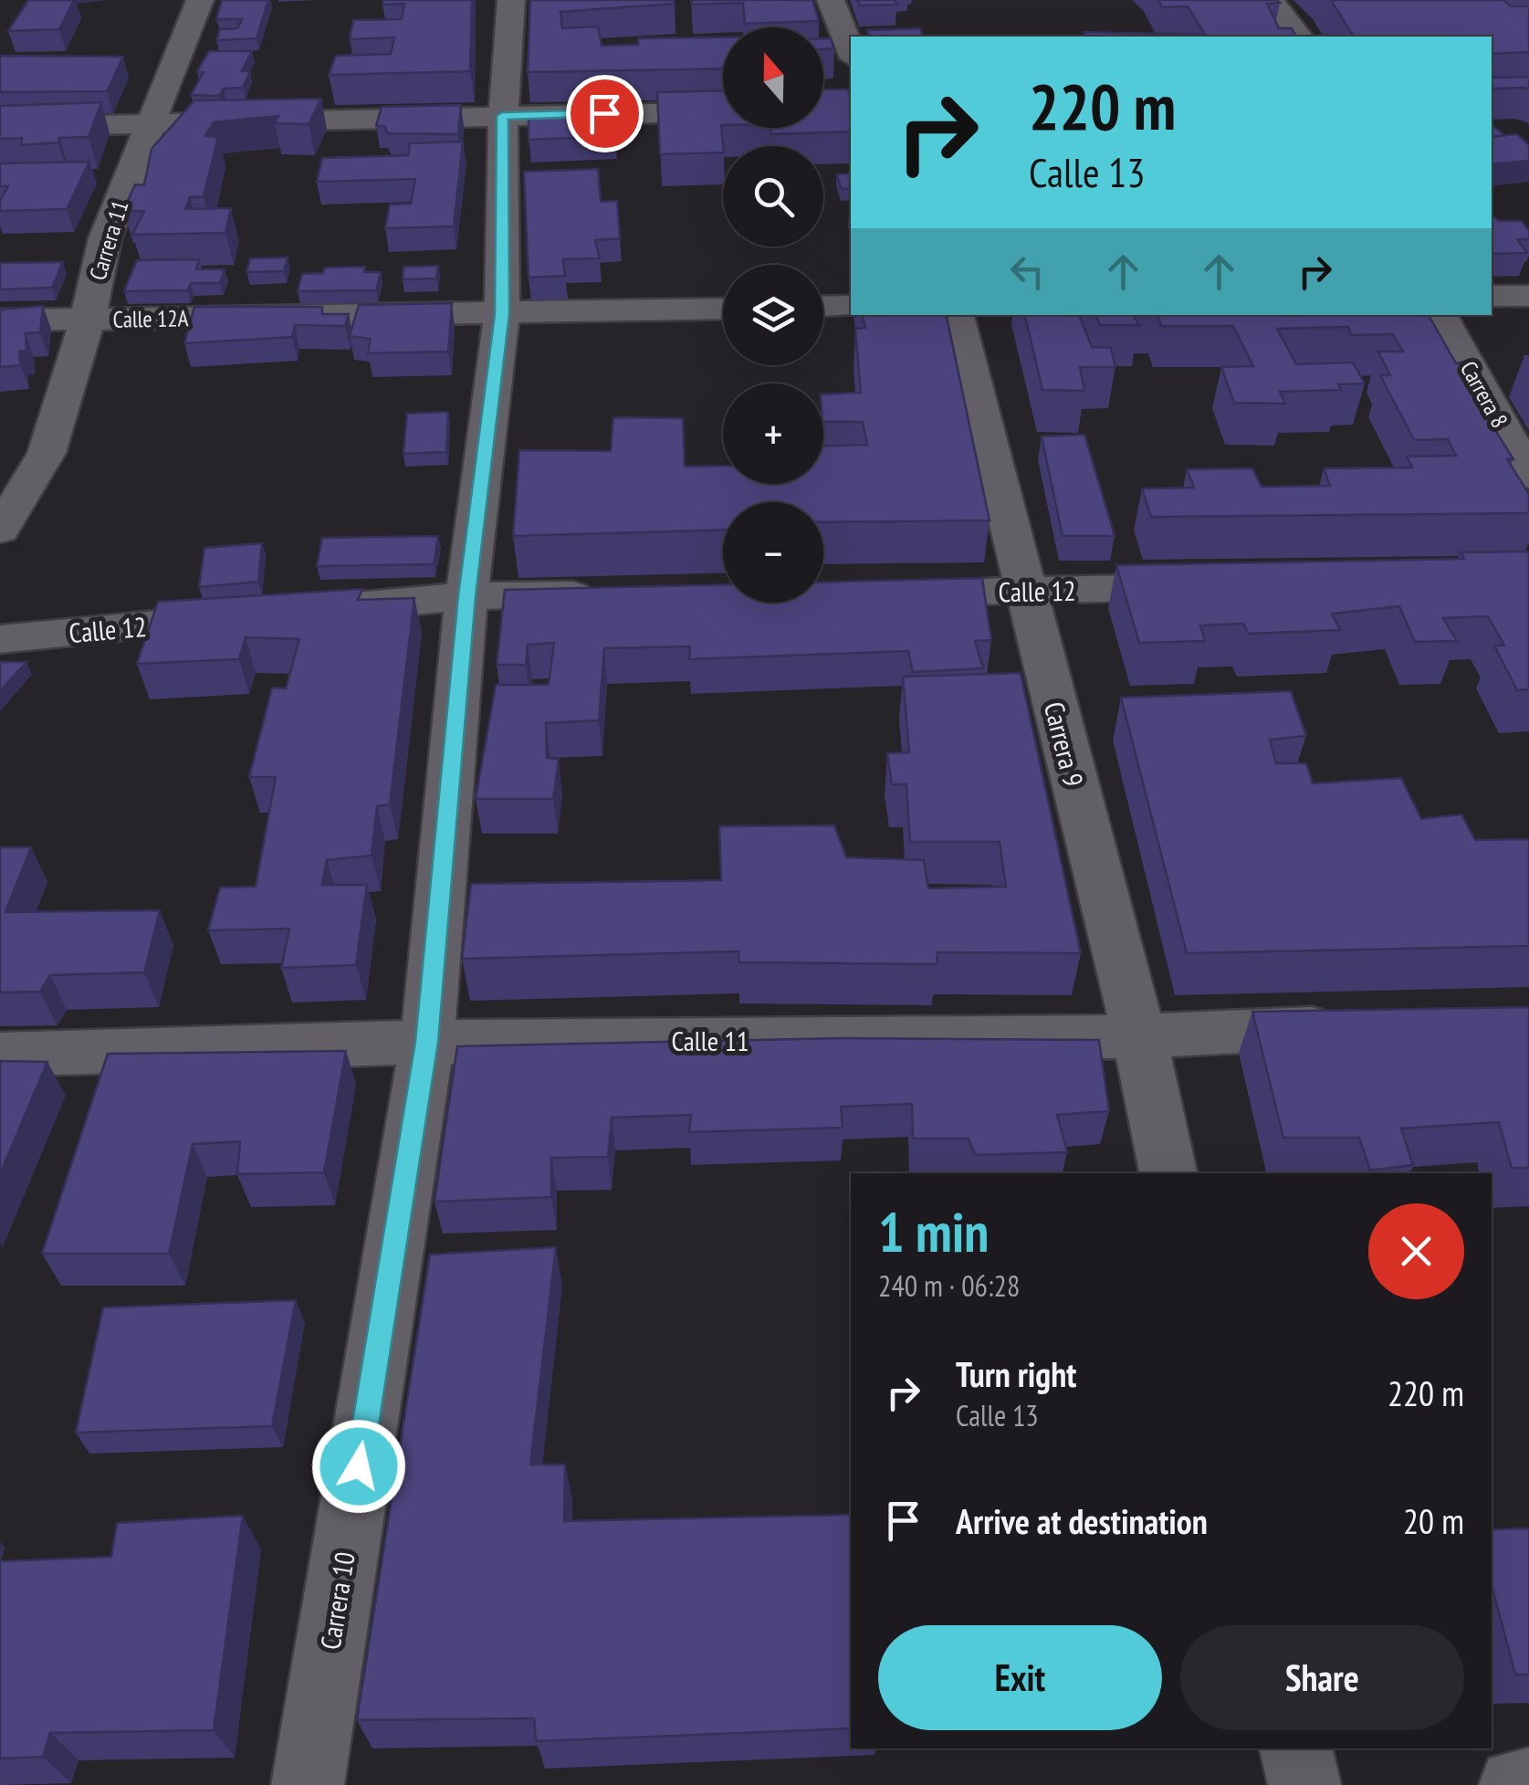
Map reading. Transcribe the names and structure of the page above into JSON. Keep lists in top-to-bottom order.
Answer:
{
  "streets": {
    "street": [
      "Carrera 11",
      "Calle 12A",
      "Carrera 8",
      "Calle 12",
      "Carrera 9",
      "Calle 11",
      "Carrera 10"
    ]
  },
  "crossings": [
    ["Carrera 11", "Calle 12A"],
    ["Calle 12A", "Carrera 10"],
    ["Calle 12", "Carrera 9"],
    ["Carrera 9", "Calle 11"],
    ["Calle 11", "Carrera 10"]
  ],
  "north": "top",
  "page": {
    "map_buttons": ["+", "−"],
    "turn": ["220 m", "Calle 13"],
    "heading": ["1 min", "240 m · 06:28"],
    "list": [
      {
        "name": "Turn right",
        "note": "Calle 13",
        "value": "220 m"
      },
      {
        "name": "Arrive at destination",
        "value": "20 m"
      }
    ],
    "buttons": ["Exit", "Share"]
  }
}
